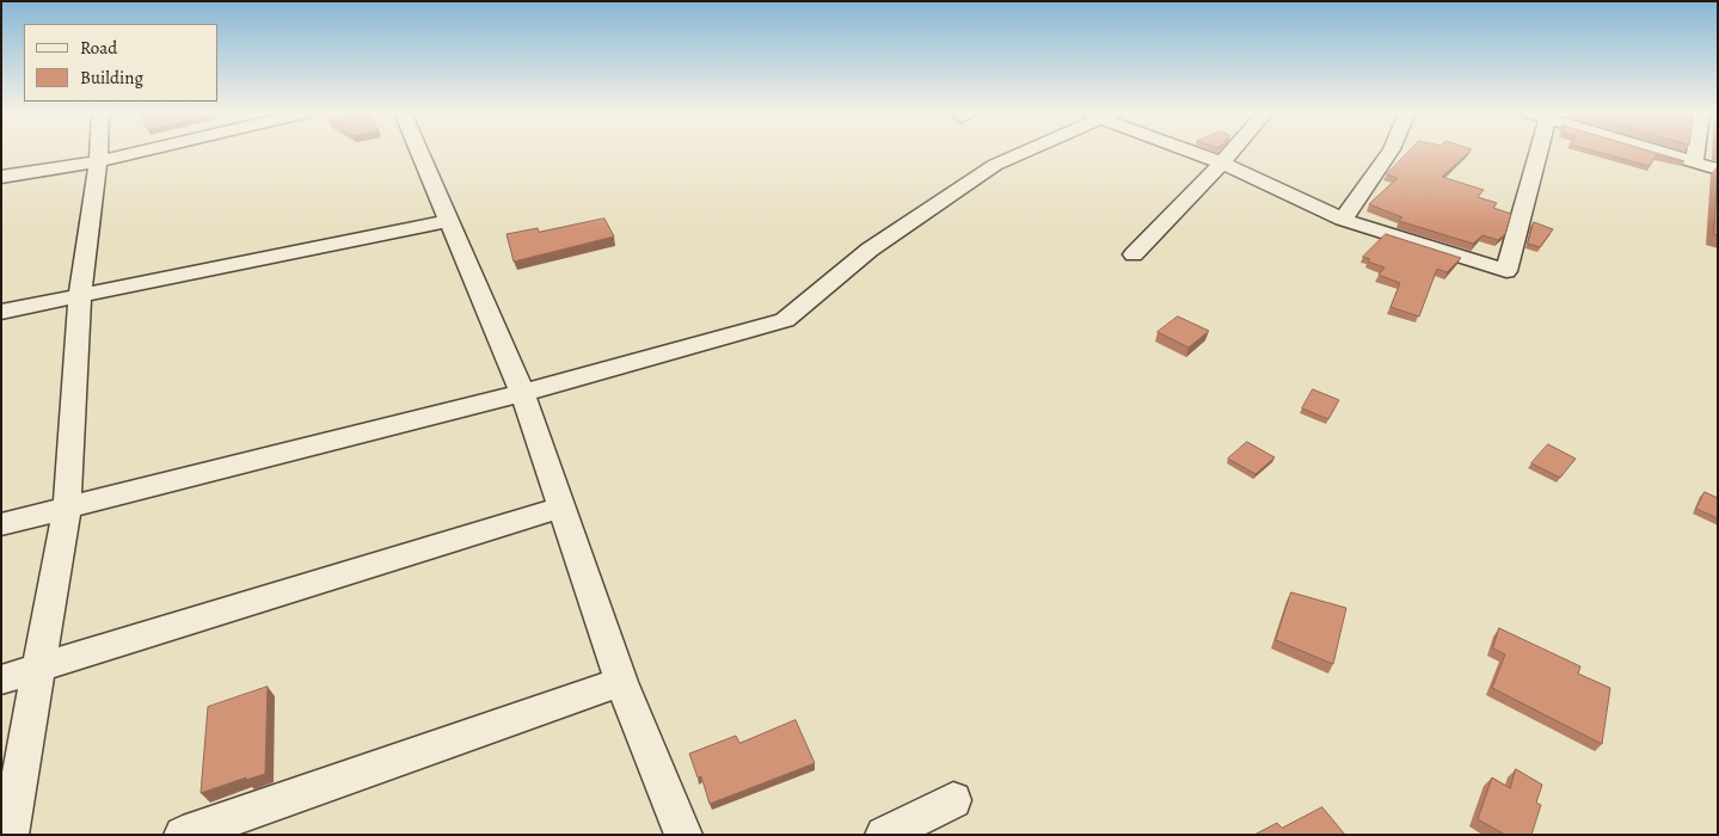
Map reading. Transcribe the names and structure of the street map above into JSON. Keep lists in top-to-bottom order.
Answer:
{
  "legend": ["Road", "Building"]
}
